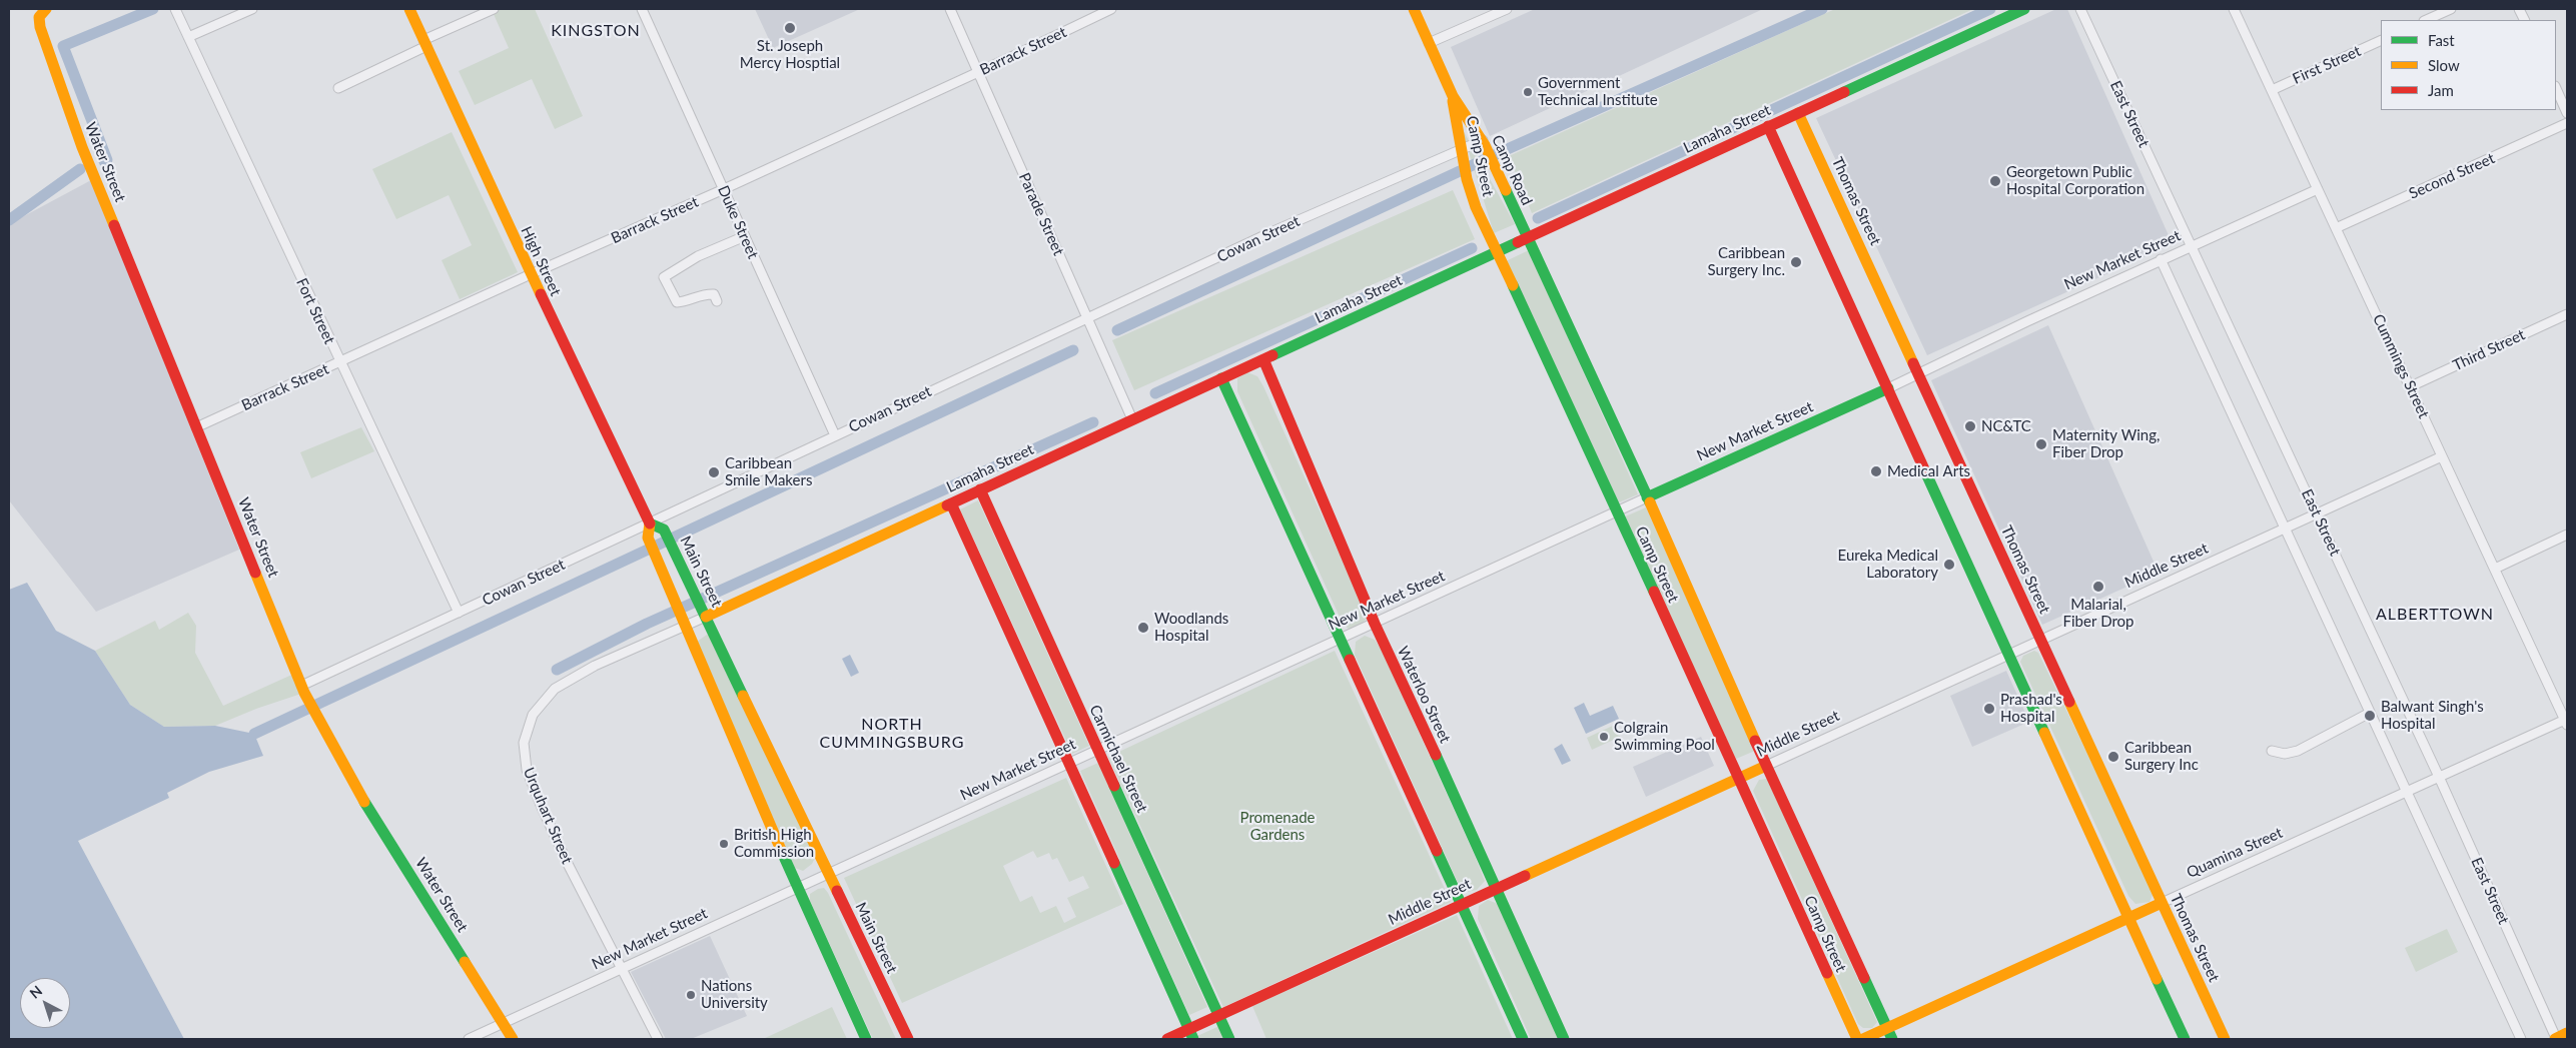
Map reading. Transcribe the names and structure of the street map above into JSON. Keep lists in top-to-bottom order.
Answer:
{
  "streets": {
    "street": [
      "Barrack Street",
      "First Street",
      "East Street",
      "Lamaha Street",
      "Camp Street",
      "Water Street",
      "Camp Road",
      "Second Street",
      "Thomas Street",
      "Parade Street",
      "Duke Street",
      "Cowan Street",
      "New Market Street",
      "High Street",
      "Fort Street",
      "Third Street",
      "Cummings Street",
      "Middle Street",
      "Main Street",
      "Waterloo Street",
      "Carmichael Street",
      "Urquhart Street",
      "Quamina Street"
    ]
  },
  "crossings": [
    ["Barrack Street", "Water Street"],
    ["Barrack Street", "Parade Street"],
    ["Barrack Street", "Duke Street"],
    ["Barrack Street", "High Street"],
    ["Barrack Street", "Fort Street"],
    ["First Street", "Cummings Street"],
    ["East Street", "New Market Street"],
    ["East Street", "Middle Street"],
    ["East Street", "Quamina Street"],
    ["Lamaha Street", "Camp Street"],
    ["Lamaha Street", "Camp Road"],
    ["Lamaha Street", "Thomas Street"],
    ["Lamaha Street", "Parade Street"],
    ["Lamaha Street", "Main Street"],
    ["Lamaha Street", "Waterloo Street"],
    ["Lamaha Street", "Carmichael Street"],
    ["Lamaha Street", "Urquhart Street"],
    ["Camp Street", "Camp Road"],
    ["Camp Street", "Cowan Street"],
    ["Camp Street", "New Market Street"],
    ["Camp Street", "Middle Street"],
    ["Camp Street", "Quamina Street"],
    ["Water Street", "Cowan Street"],
    ["Water Street", "New Market Street"],
    ["Camp Road", "Cowan Street"],
    ["Second Street", "Cummings Street"],
    ["Thomas Street", "New Market Street"],
    ["Thomas Street", "Middle Street"],
    ["Thomas Street", "Quamina Street"],
    ["Parade Street", "Cowan Street"],
    ["Duke Street", "Cowan Street"],
    ["Cowan Street", "High Street"],
    ["Cowan Street", "Fort Street"],
    ["Cowan Street", "Main Street"],
    ["New Market Street", "Cummings Street"],
    ["New Market Street", "Main Street"],
    ["New Market Street", "Waterloo Street"],
    ["New Market Street", "Carmichael Street"],
    ["New Market Street", "Urquhart Street"],
    ["High Street", "Main Street"],
    ["Third Street", "Cummings Street"],
    ["Cummings Street", "Middle Street"],
    ["Cummings Street", "Quamina Street"],
    ["Middle Street", "Waterloo Street"],
    ["Middle Street", "Carmichael Street"],
    ["Main Street", "Urquhart Street"]
  ],
  "districts": ["KINGSTON", "ALBERTTOWN", "NORTH CUMMINGSBURG"],
  "parks": ["Promenade Gardens"],
  "places": [
    "St. Joseph Mercy Hosptial",
    "Government Technical Institute",
    "Georgetown Public Hospital Corporation",
    "Caribbean Surgery Inc.",
    "NC&TC",
    "Maternity Wing, Fiber Drop",
    "Medical Arts",
    "Caribbean Smile Makers",
    "Eureka Medical Laboratory",
    "Malarial, Fiber Drop",
    "Woodlands Hospital",
    "Prashad's Hospital",
    "Balwant Singh's Hospital",
    "Colgrain Swimming Pool",
    "Caribbean Surgery Inc",
    "British High Commission",
    "Nations University"
  ],
  "legend": ["Fast", "Slow", "Jam"],
  "north": "top left"
}
